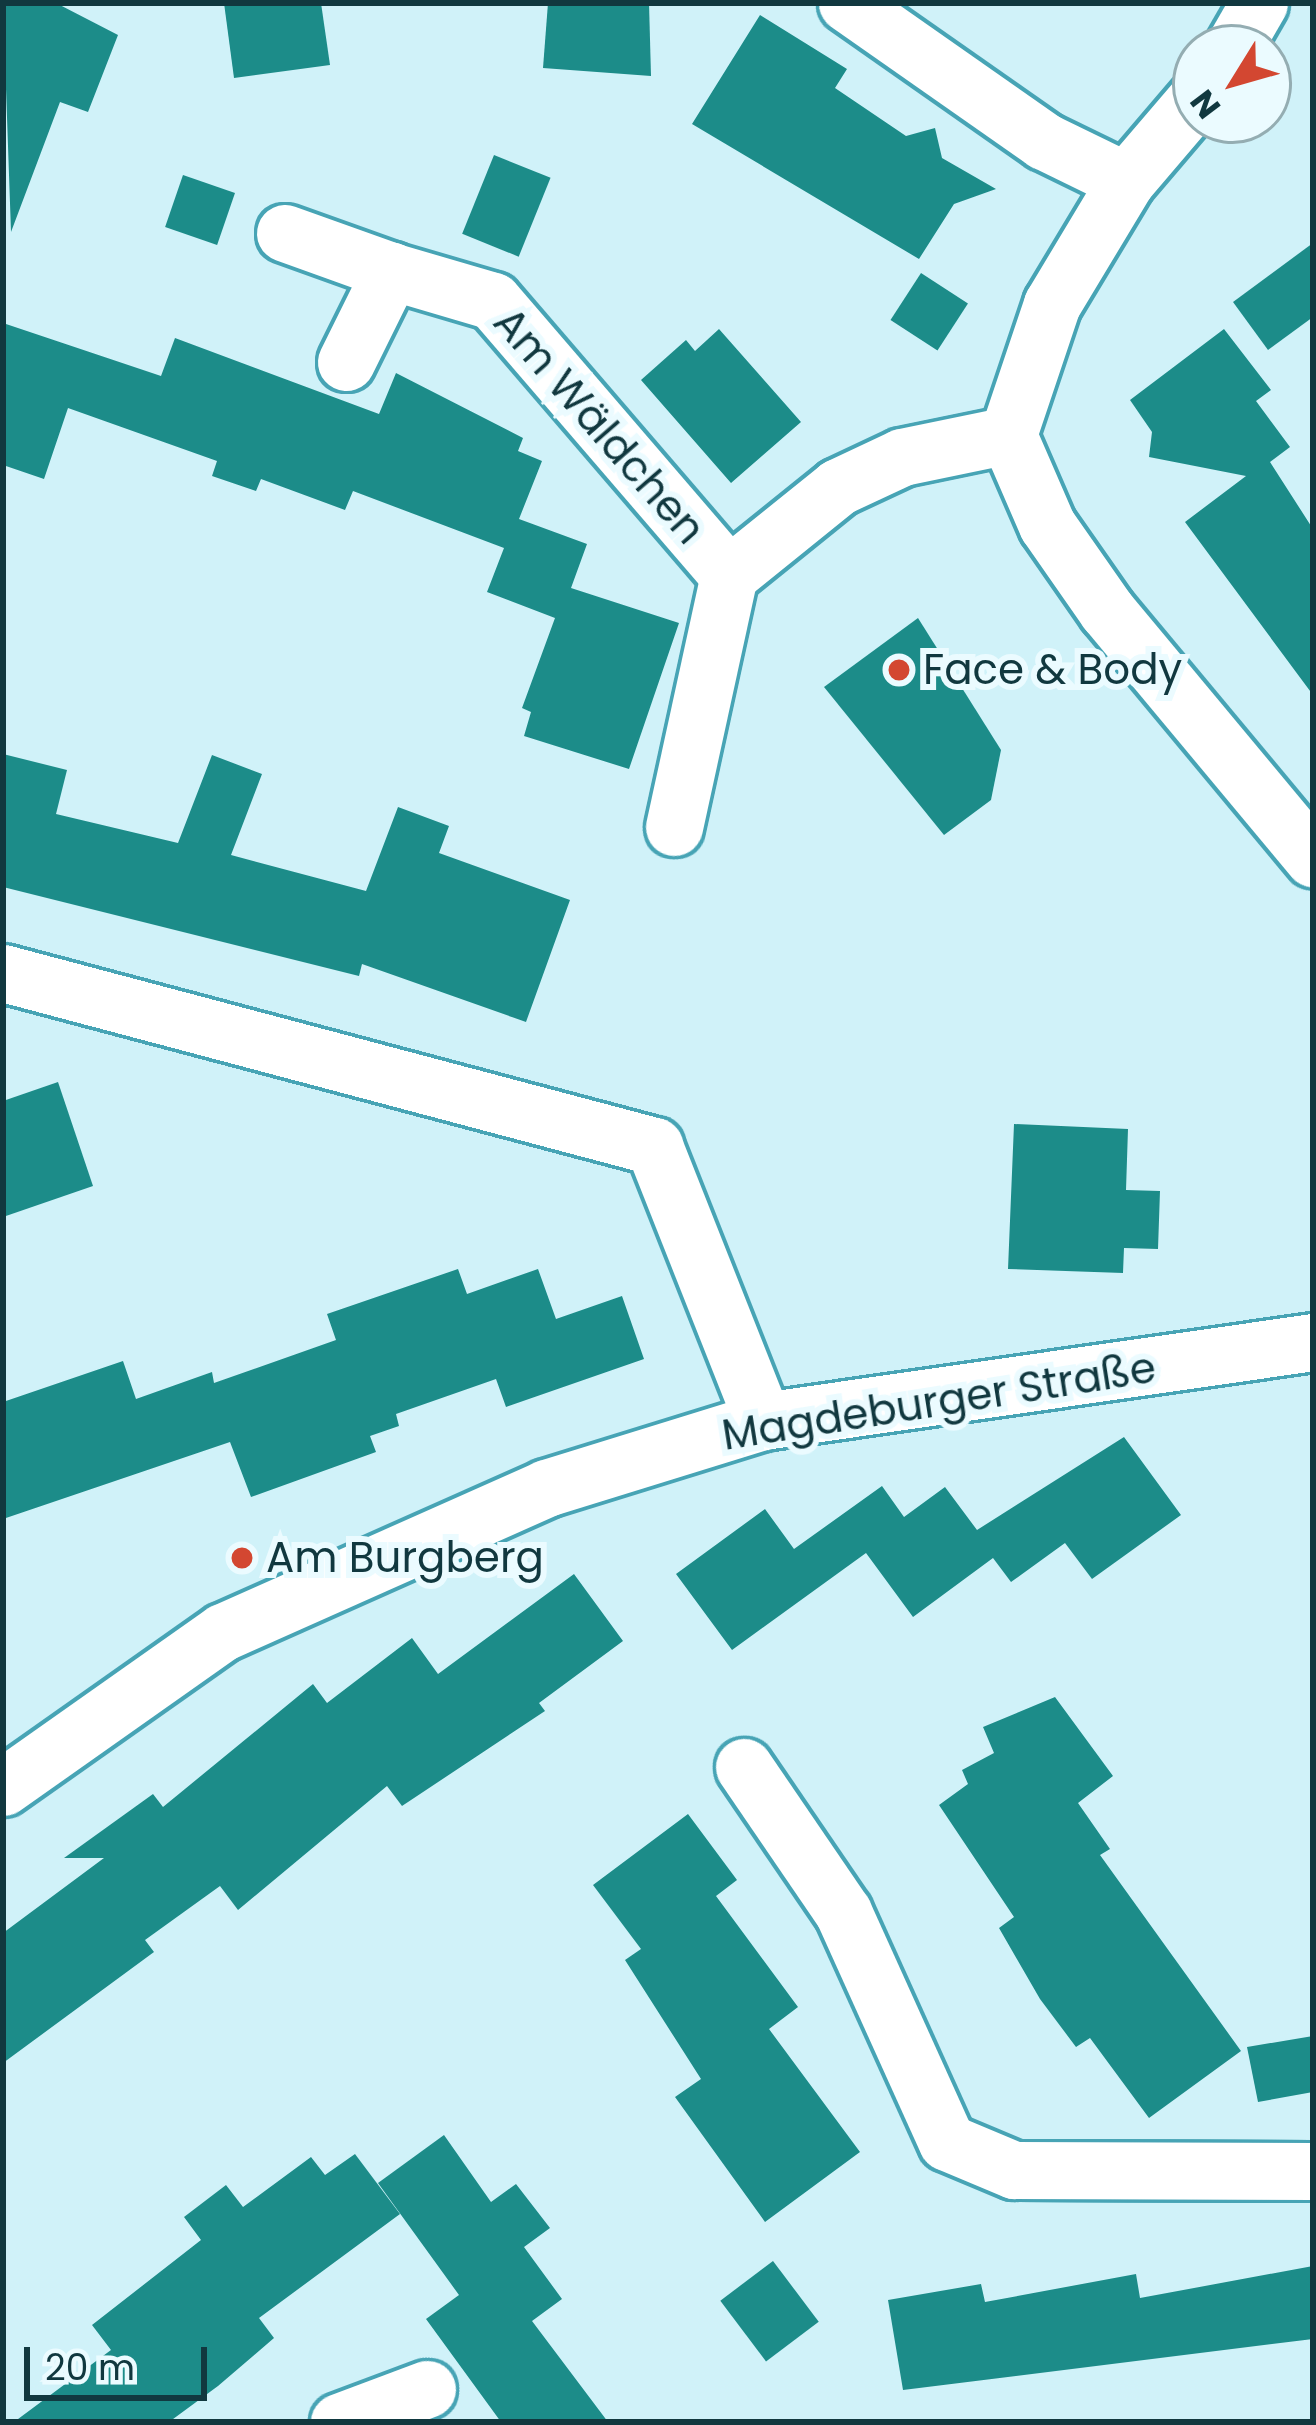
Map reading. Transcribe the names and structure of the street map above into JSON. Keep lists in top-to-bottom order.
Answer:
{
  "streets": {
    "street": ["Am Wäldchen", "Magdeburger Straße"]
  },
  "places": ["Face & Body", "Am Burgberg"],
  "scale_bar": "20 m",
  "north": "bottom left"
}
